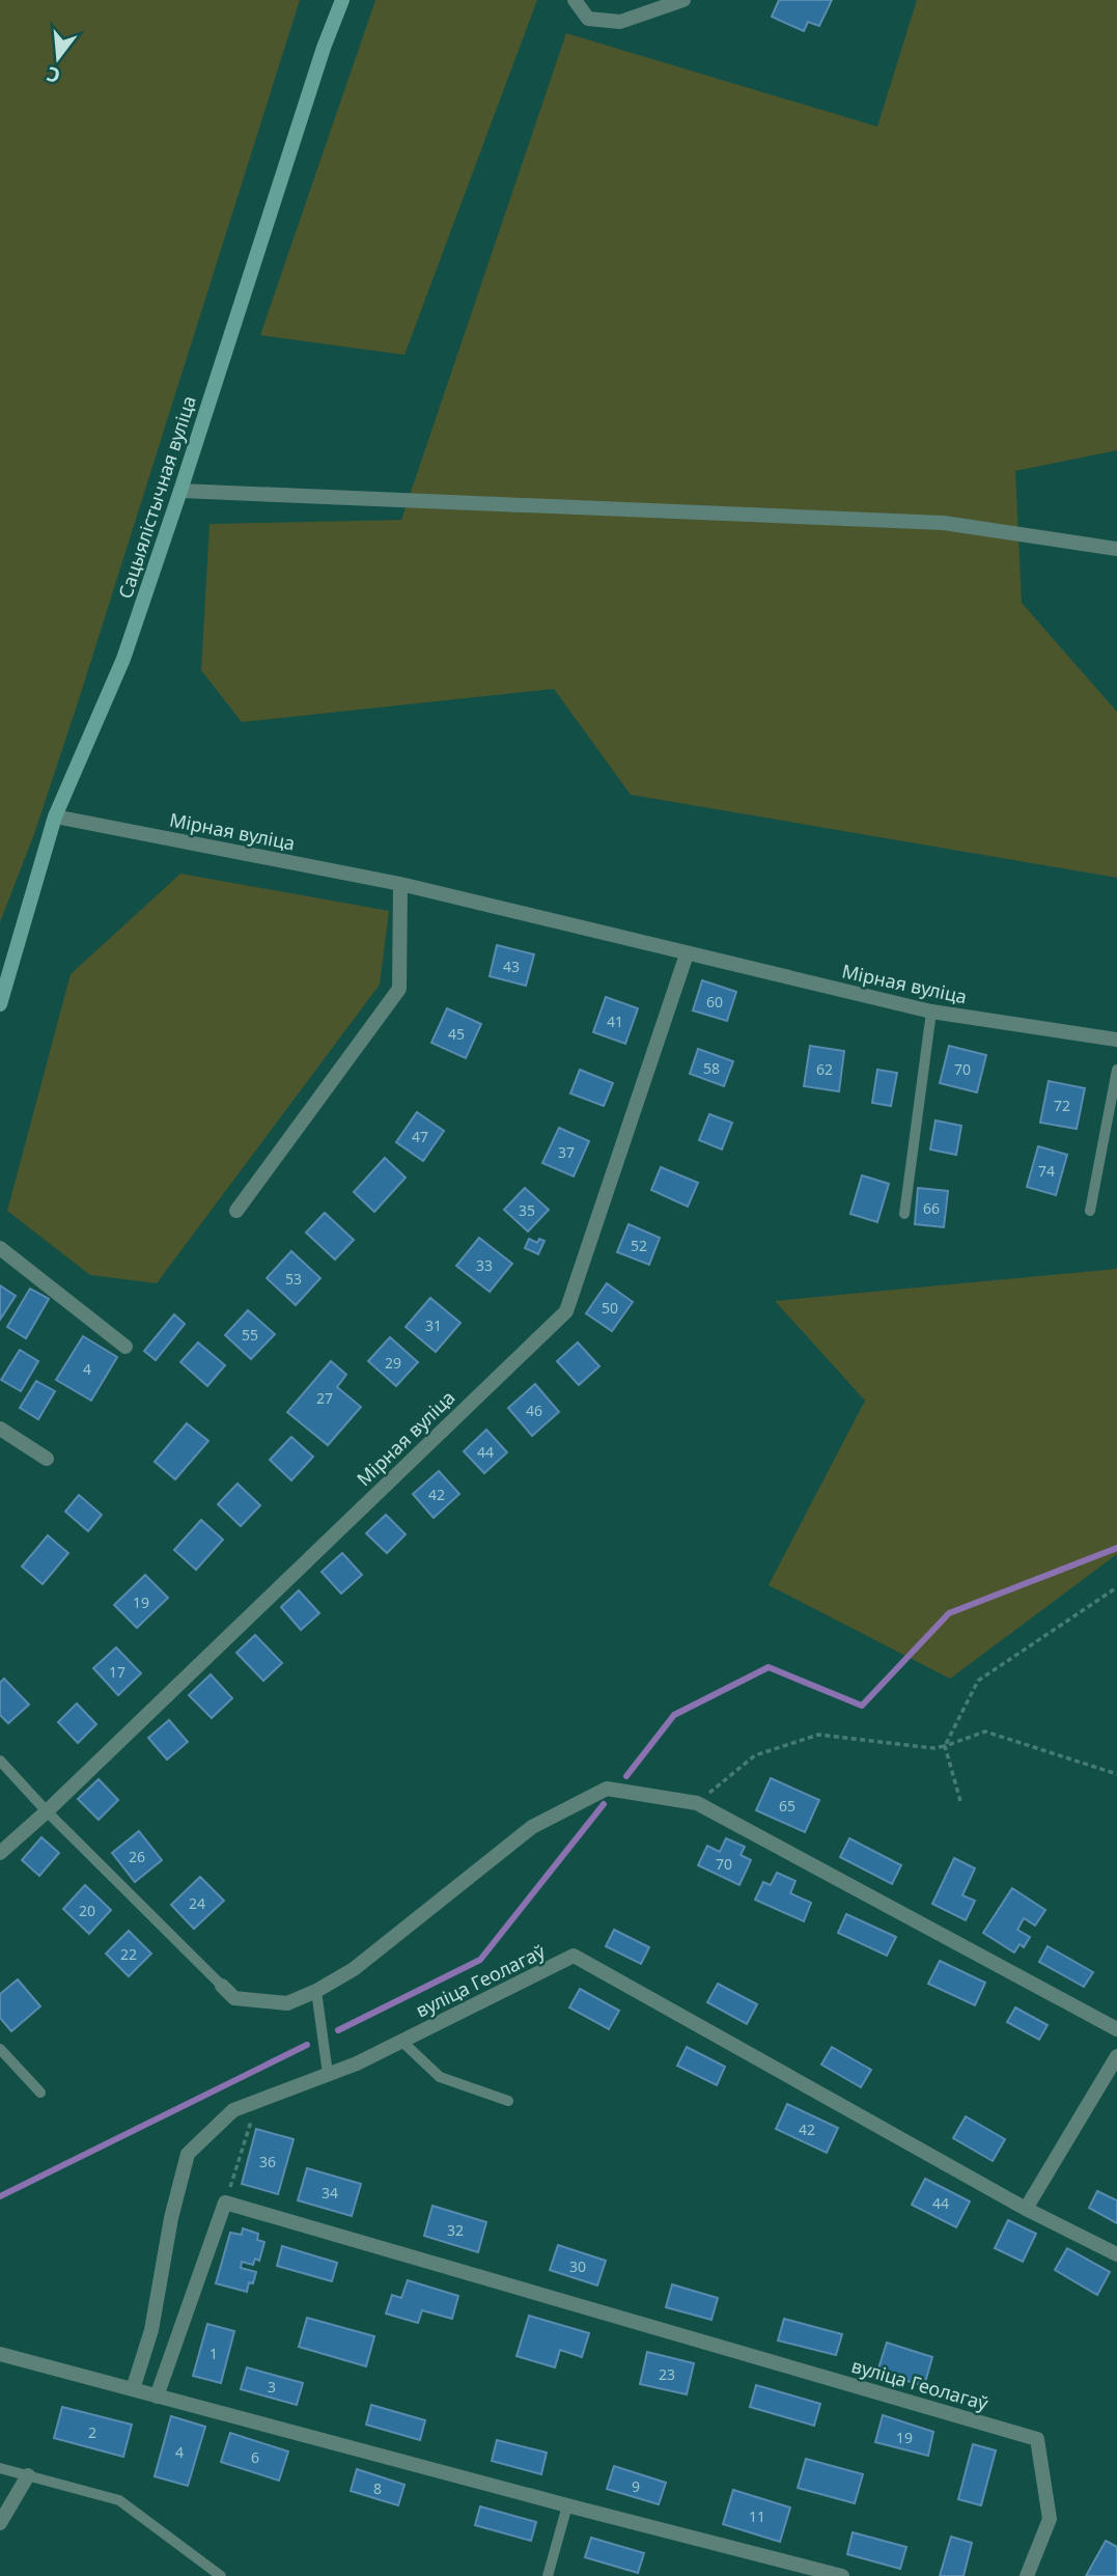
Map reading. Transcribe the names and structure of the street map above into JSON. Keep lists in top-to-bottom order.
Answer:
{
  "streets": {
    "main road": ["Сацыялістычная вуліца"],
    "street": ["Мірная вуліца", "вуліца Геолагаў"]
  },
  "crossings": [
    ["Сацыялістычная вуліца", "Мірная вуліца"]
  ],
  "house_numbers": [
    "43",
    "60",
    "41",
    "45",
    "58",
    "62",
    "70",
    "72",
    "47",
    "37",
    "74",
    "66",
    "35",
    "52",
    "33",
    "53",
    "50",
    "31",
    "55",
    "29",
    "4",
    "27",
    "46",
    "44",
    "42",
    "19",
    "17",
    "65",
    "26",
    "70",
    "24",
    "20",
    "22",
    "42",
    "36",
    "34",
    "44",
    "32",
    "30",
    "1",
    "23",
    "3",
    "2",
    "19",
    "4",
    "6",
    "9",
    "8",
    "11"
  ],
  "north": "bottom"
}
